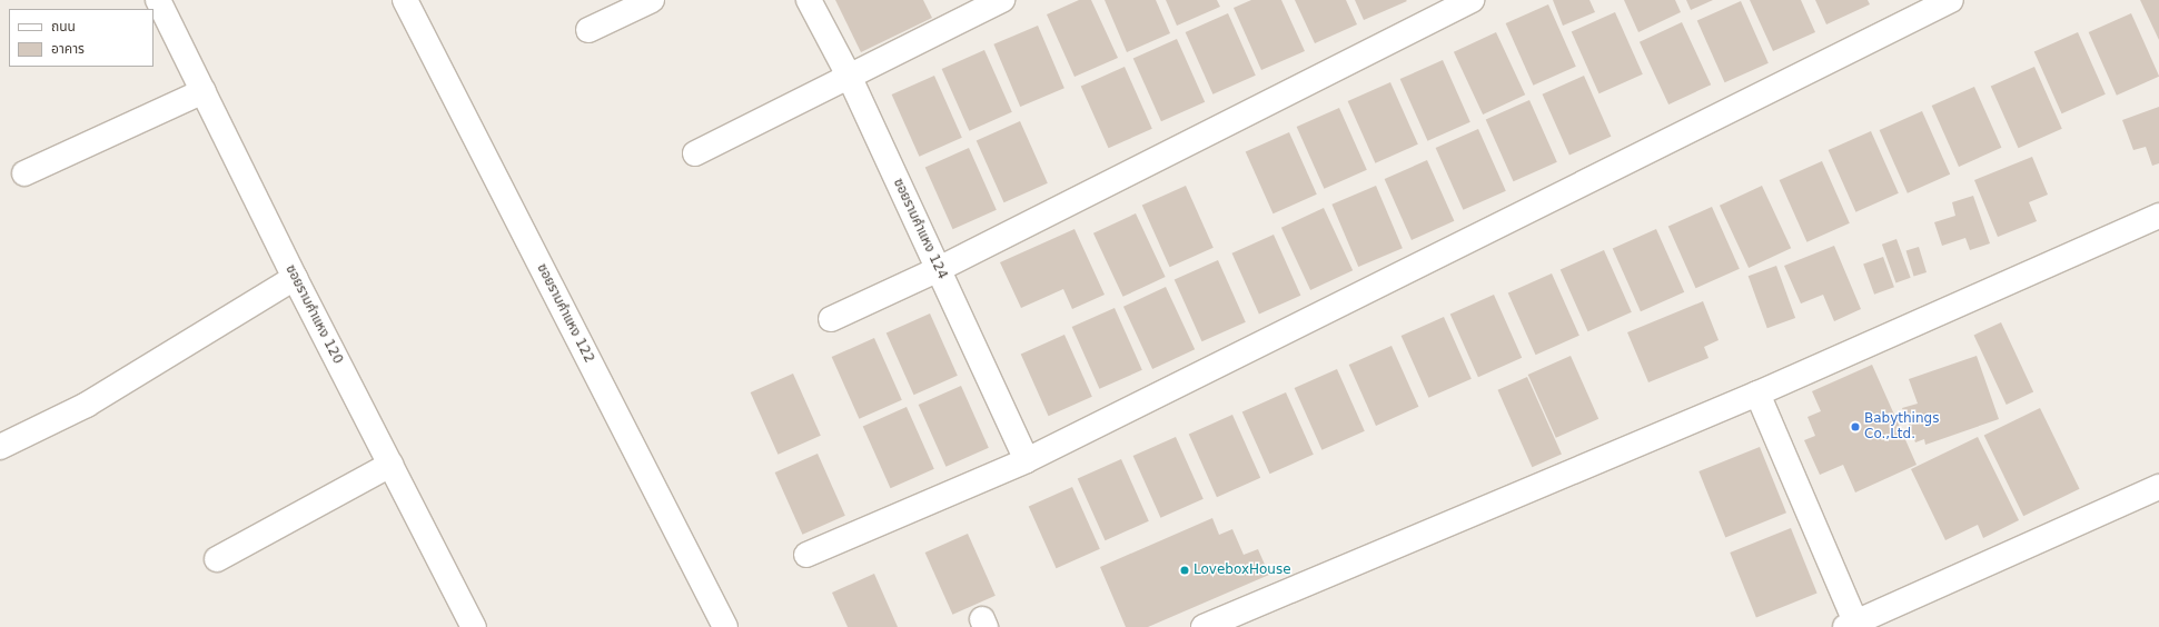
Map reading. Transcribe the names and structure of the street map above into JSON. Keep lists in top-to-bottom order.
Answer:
{
  "streets": {
    "street": ["ซอยรามคำแหง 124", "ซอยรามคำแหง 122", "ซอยรามคำแหง 120"]
  },
  "places": ["Babythings Co.,Ltd.", "LoveboxHouse"],
  "legend": ["ถนน", "อาคาร"]
}
